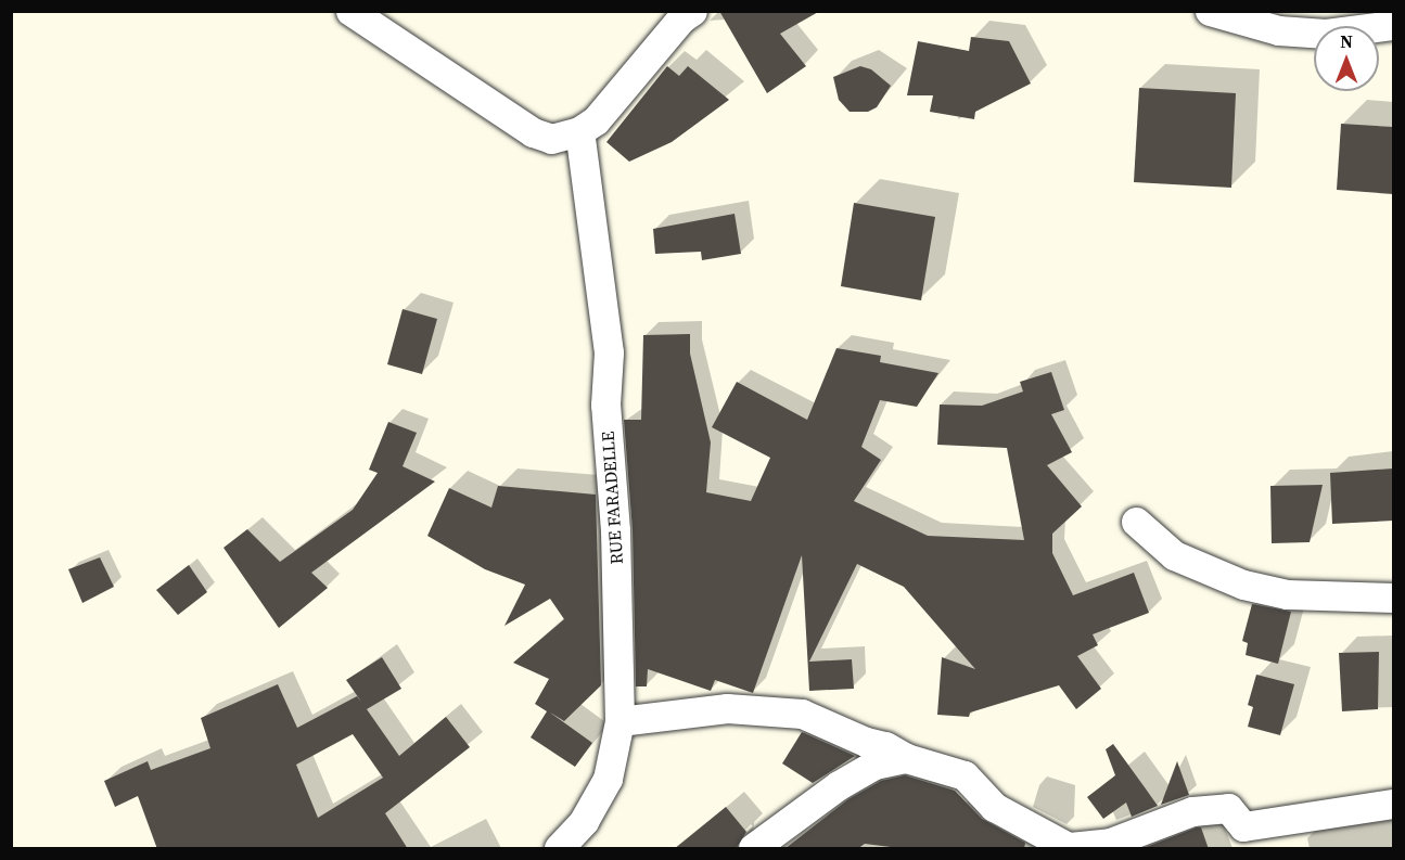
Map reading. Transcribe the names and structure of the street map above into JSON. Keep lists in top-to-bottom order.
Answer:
{
  "streets": {
    "street": ["RUE FARADELLE"]
  },
  "north": "top"
}
